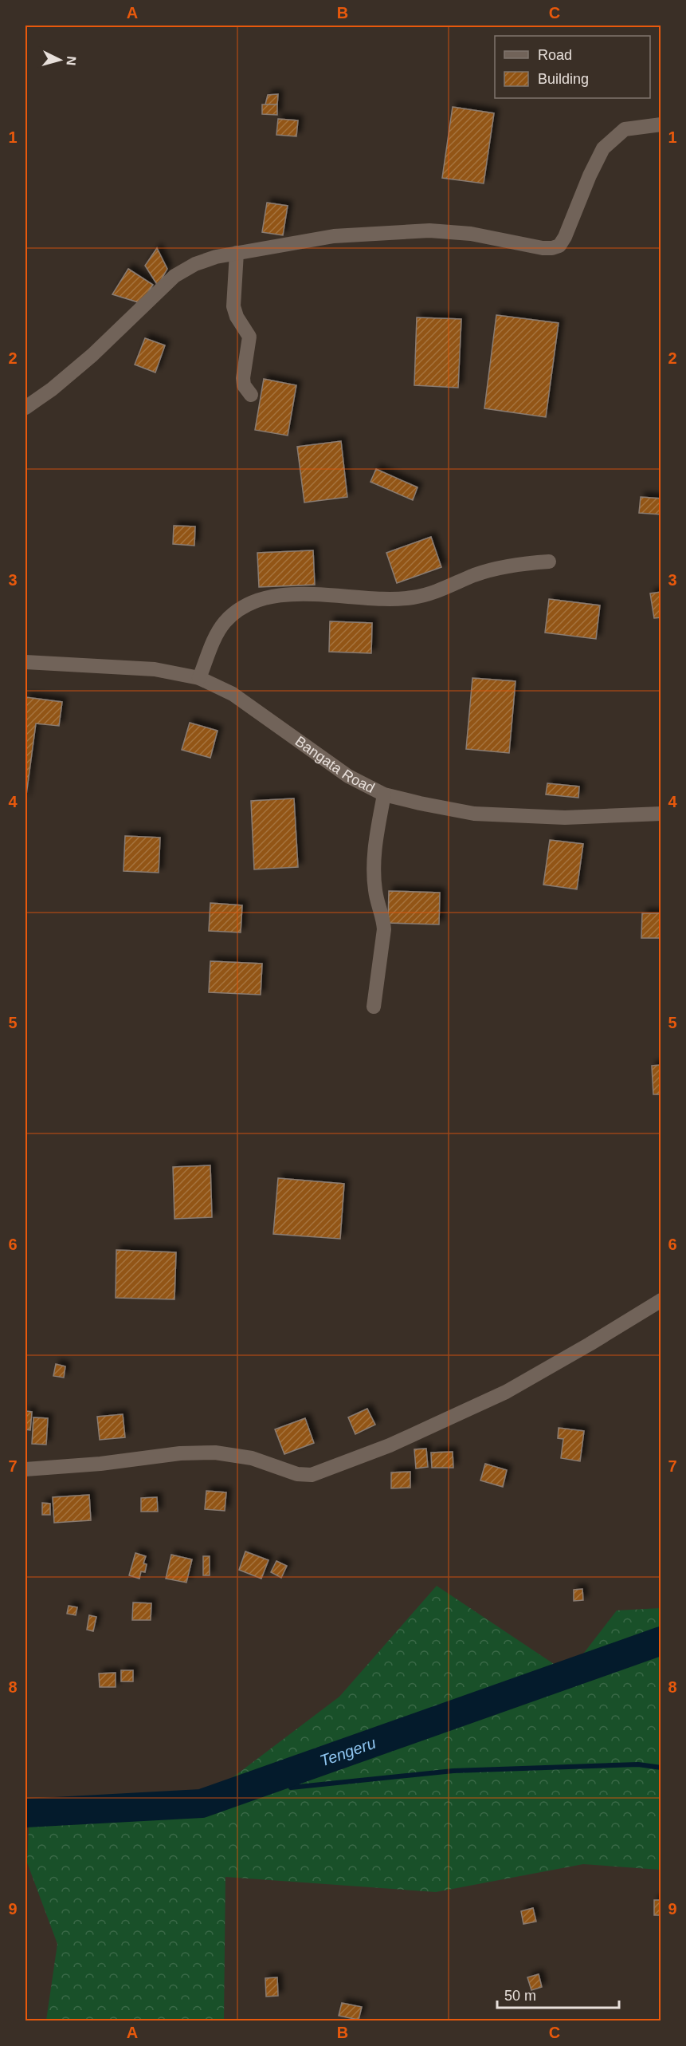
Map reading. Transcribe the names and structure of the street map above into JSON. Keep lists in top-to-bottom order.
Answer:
{
  "streets": {
    "street": ["Bangata Road"]
  },
  "water": ["Tengeru"],
  "legend": ["Road", "Building"],
  "scale_bar": "50 m",
  "north": "right",
  "grid": {
    "columns": ["A", "B", "C"],
    "rows": [
      "1",
      "2",
      "3",
      "4",
      "5",
      "6",
      "7",
      "8",
      "9"
    ]
  }
}
